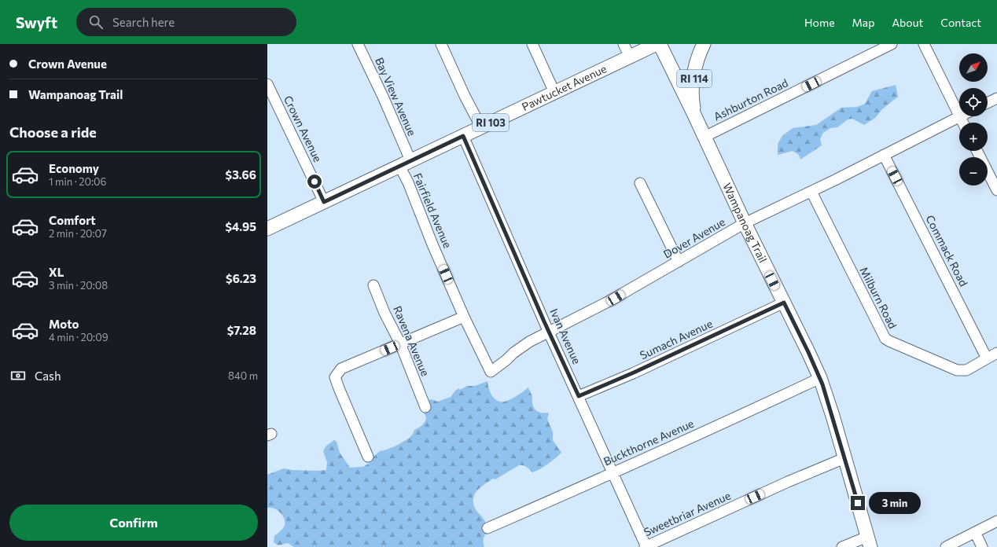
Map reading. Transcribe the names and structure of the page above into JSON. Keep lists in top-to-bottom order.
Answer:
{
  "streets": {
    "main road": [
      "RI 114",
      "Pawtucket Avenue",
      "RI 103",
      "Wampanoag Trail"
    ],
    "street": [
      "Bay View Avenue",
      "Ashburton Road",
      "Crown Avenue",
      "Fairfield Avenue",
      "Dover Avenue",
      "Commack Road",
      "Milburn Road",
      "Ivan Avenue",
      "Sumach Avenue",
      "Ravena Avenue",
      "Buckthorne Avenue",
      "Sweetbriar Avenue"
    ]
  },
  "crossings": [
    ["RI 114", "Wampanoag Trail"],
    ["Pawtucket Avenue", "Bay View Avenue"],
    ["Pawtucket Avenue", "Crown Avenue"],
    ["Pawtucket Avenue", "Fairfield Avenue"],
    ["Pawtucket Avenue", "Ivan Avenue"],
    ["Bay View Avenue", "Fairfield Avenue"],
    ["Ashburton Road", "Wampanoag Trail"],
    ["Fairfield Avenue", "Dover Avenue"],
    ["Wampanoag Trail", "Dover Avenue"],
    ["Wampanoag Trail", "Sumach Avenue"],
    ["Wampanoag Trail", "Buckthorne Avenue"],
    ["Wampanoag Trail", "Sweetbriar Avenue"],
    ["Dover Avenue", "Commack Road"],
    ["Dover Avenue", "Milburn Road"],
    ["Dover Avenue", "Ivan Avenue"],
    ["Commack Road", "Milburn Road"],
    ["Ivan Avenue", "Sumach Avenue"],
    ["Ivan Avenue", "Buckthorne Avenue"],
    ["Ivan Avenue", "Sweetbriar Avenue"]
  ],
  "north": "top right",
  "page": {
    "header": "Swyft",
    "search": "Search here",
    "nav": [
      "Home",
      "Map",
      "About",
      "Contact"
    ],
    "banner": ["Crown Avenue", "Wampanoag Trail"],
    "map_buttons": ["+", "−"],
    "heading": "Choose a ride",
    "list": [
      {
        "name": "Economy",
        "note": "1 min · 20:06",
        "value": "$3.66"
      },
      {
        "name": "Comfort",
        "note": "2 min · 20:07",
        "value": "$4.95"
      },
      {
        "name": "XL",
        "note": "3 min · 20:08",
        "value": "$6.23"
      },
      {
        "name": "Moto",
        "note": "4 min · 20:09",
        "value": "$7.28"
      }
    ],
    "pay": ["Cash", "840 m"],
    "bubble": "3 min",
    "buttons": "Confirm"
  }
}
